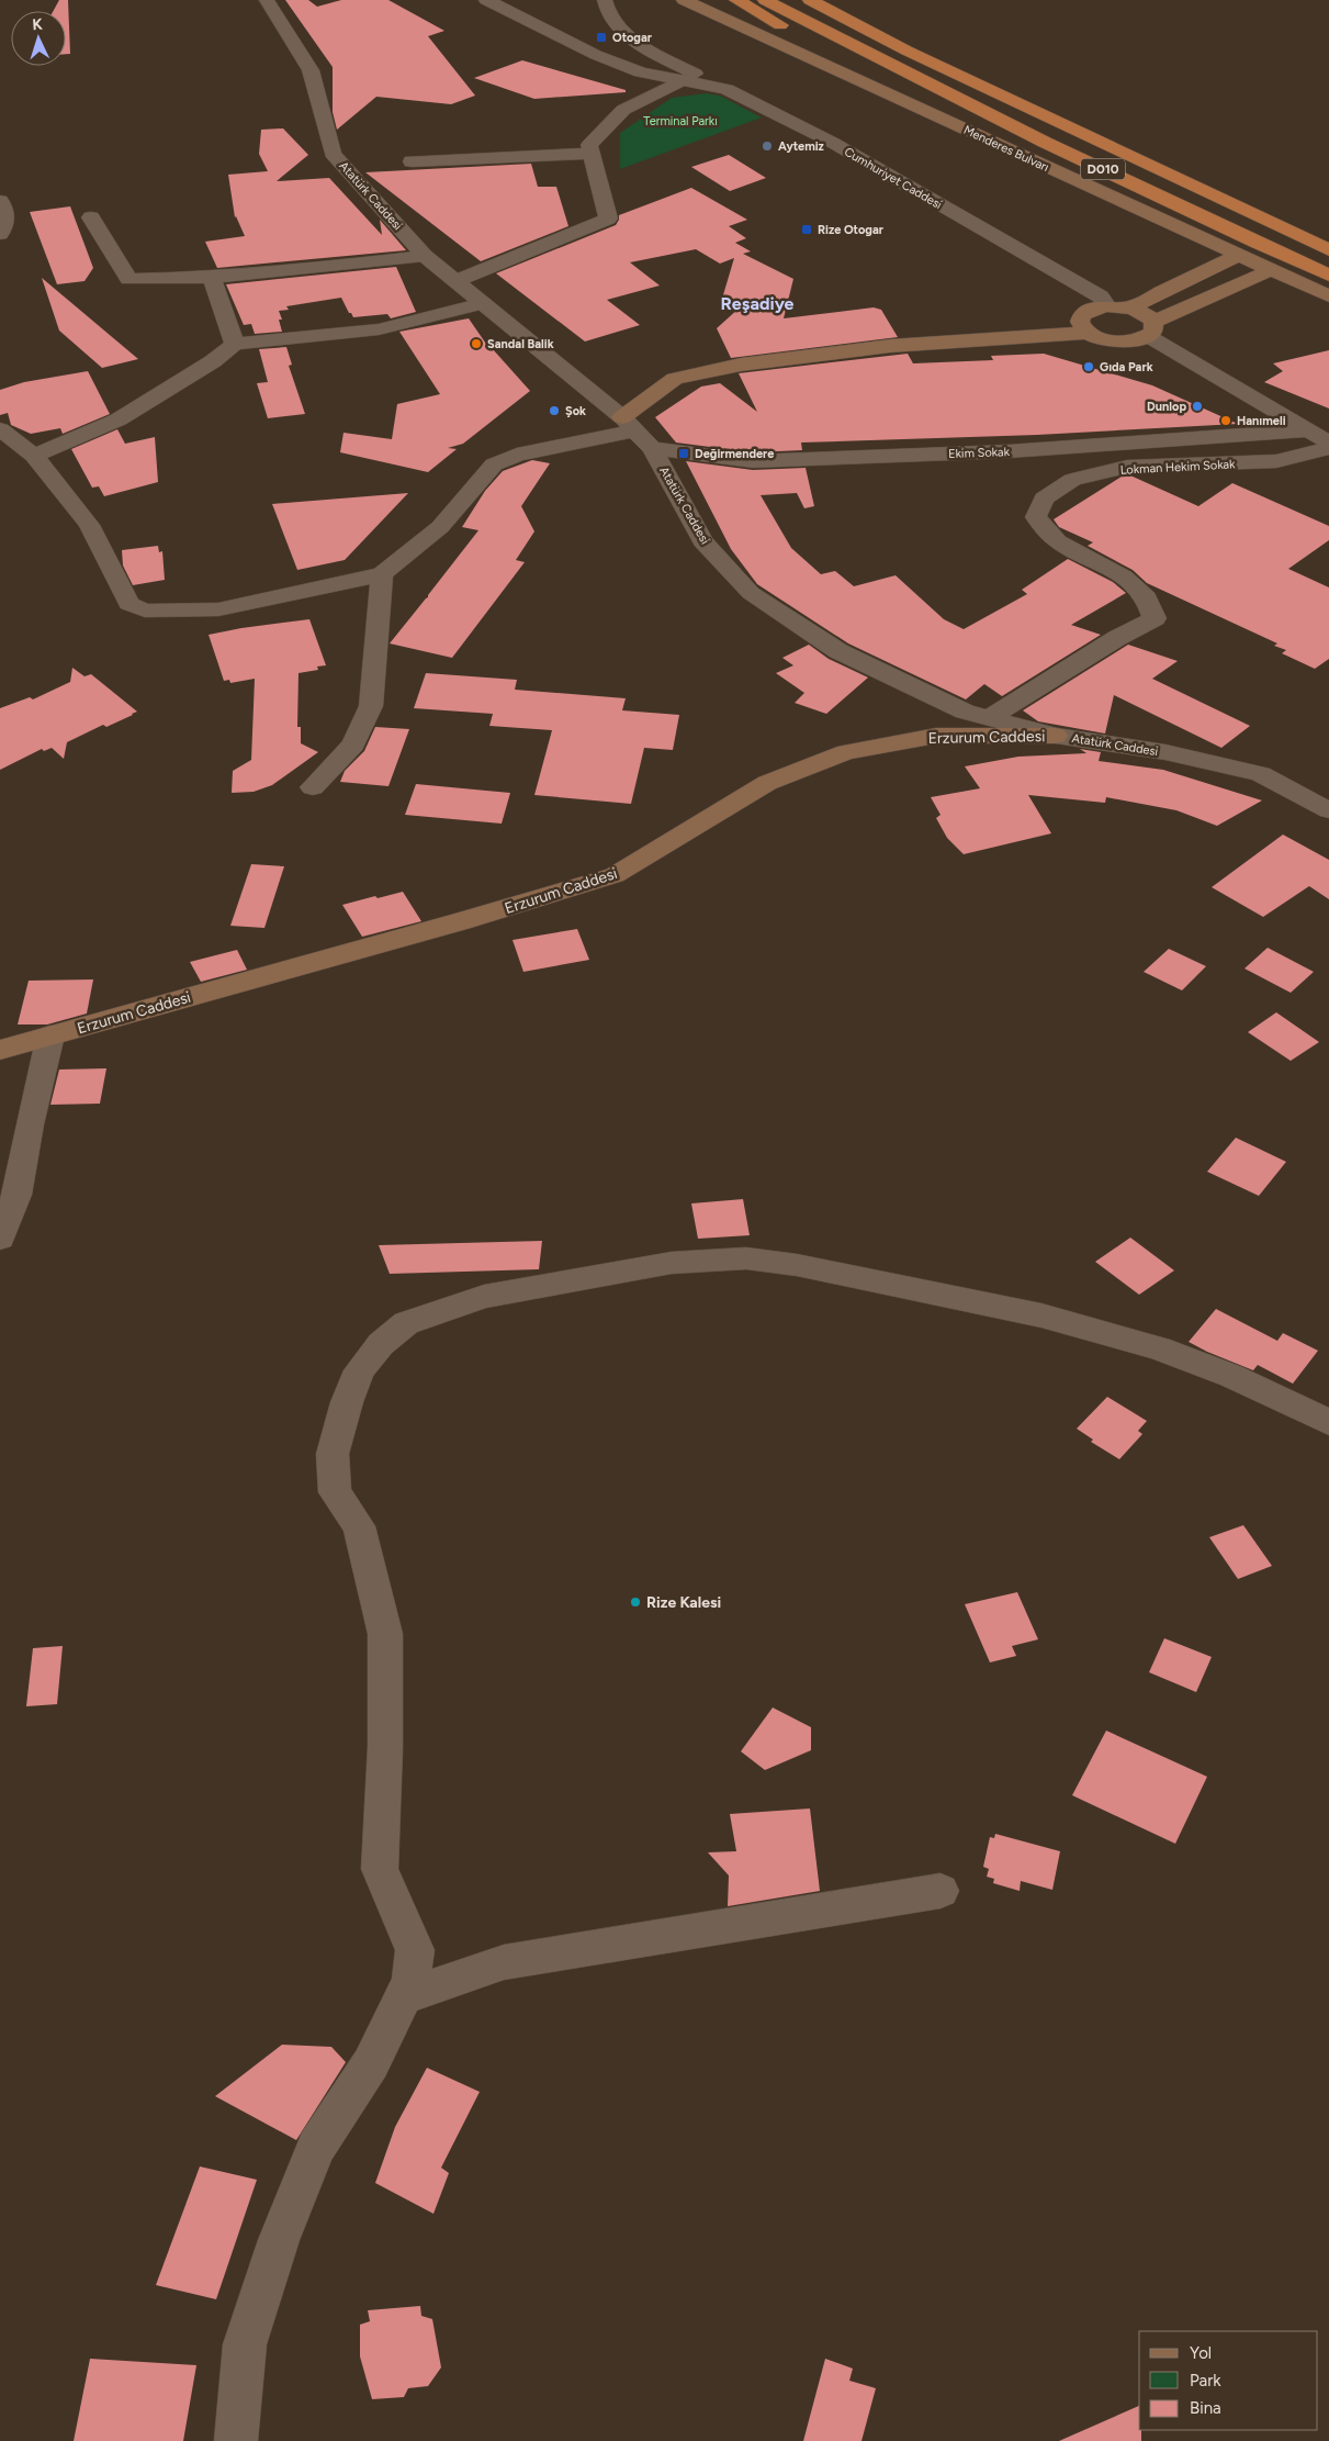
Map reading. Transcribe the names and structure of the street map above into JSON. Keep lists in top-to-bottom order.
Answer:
{
  "streets": {
    "highway": ["D010"],
    "main road": ["Menderes Bulvarı", "Erzurum Caddesi"],
    "street": [
      "Cumhuriyet Caddesi",
      "Atatürk Caddesi",
      "Ekim Sokak",
      "Lokman Hekim Sokak"
    ]
  },
  "crossings": [
    ["Atatürk Caddesi", "Ekim Sokak"],
    ["Atatürk Caddesi", "Lokman Hekim Sokak"],
    ["Atatürk Caddesi", "Erzurum Caddesi"]
  ],
  "districts": ["Reşadiye"],
  "parks": ["Terminal Parkı"],
  "places": {
    "transit": ["Otogar", "Rize Otogar", "Değirmendere"],
    "other": [
      "Aytemiz",
      "Sandal Balik",
      "Gıda Park",
      "Dunlop",
      "Şok",
      "Hanımeli",
      "Rize Kalesi"
    ]
  },
  "legend": ["Yol", "Park", "Bina"],
  "north": "top"
}
